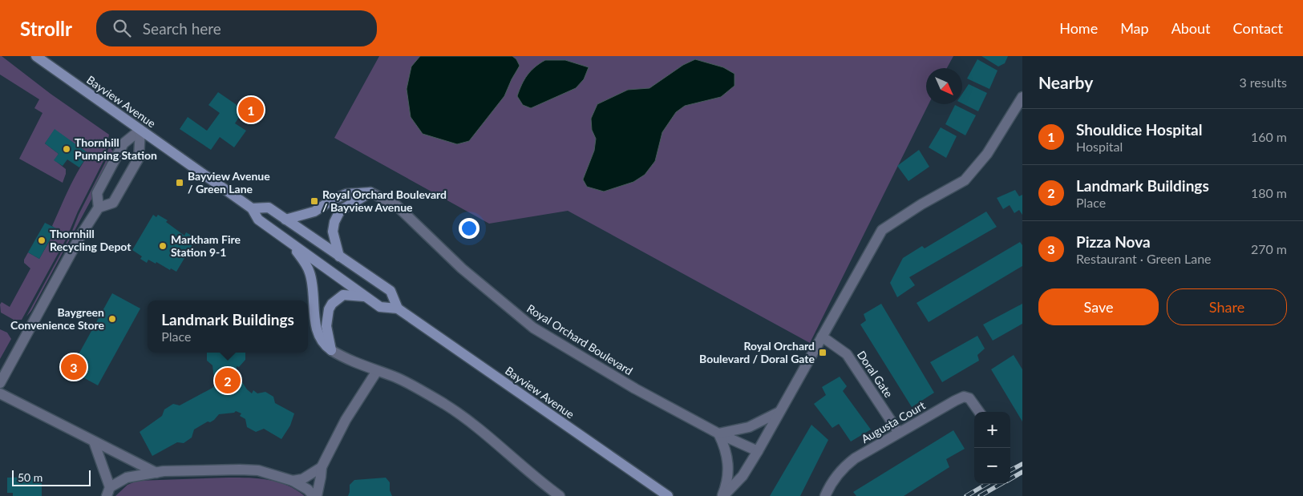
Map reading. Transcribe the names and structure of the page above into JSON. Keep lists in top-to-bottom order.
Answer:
{
  "streets": {
    "main road": ["Bayview Avenue"],
    "street": ["Royal Orchard Boulevard", "Doral Gate", "Augusta Court"]
  },
  "crossings": [
    ["Doral Gate", "Augusta Court"]
  ],
  "places": {
    "other": [
      "Thornhill Pumping Station",
      "Thornhill Recycling Depot",
      "Markham Fire Station 9-1",
      "Baygreen Convenience Store"
    ],
    "transit": ["Bayview Avenue / Green Lane", "Royal Orchard Boulevard / Bayview Avenue", "Royal Orchard Boulevard / Doral Gate"]
  },
  "scale_bar": "50 m",
  "north": "bottom right",
  "page": {
    "header": "Strollr",
    "search": "Search here",
    "nav": [
      "Home",
      "Map",
      "About",
      "Contact"
    ],
    "heading": ["Nearby", "3 results"],
    "pins": ["1", "3", "2"],
    "list": [
      {
        "mark": "1",
        "name": "Shouldice Hospital",
        "note": "Hospital",
        "value": "160 m"
      },
      {
        "mark": "2",
        "name": "Landmark Buildings",
        "note": "Place",
        "value": "180 m"
      },
      {
        "mark": "3",
        "name": "Pizza Nova",
        "note": "Restaurant · Green Lane",
        "value": "270 m"
      }
    ],
    "buttons": ["Save", "Share"],
    "popup": ["Landmark Buildings", "Place"],
    "map_buttons": ["+", "−"],
    "scale": "50 m"
  }
}
